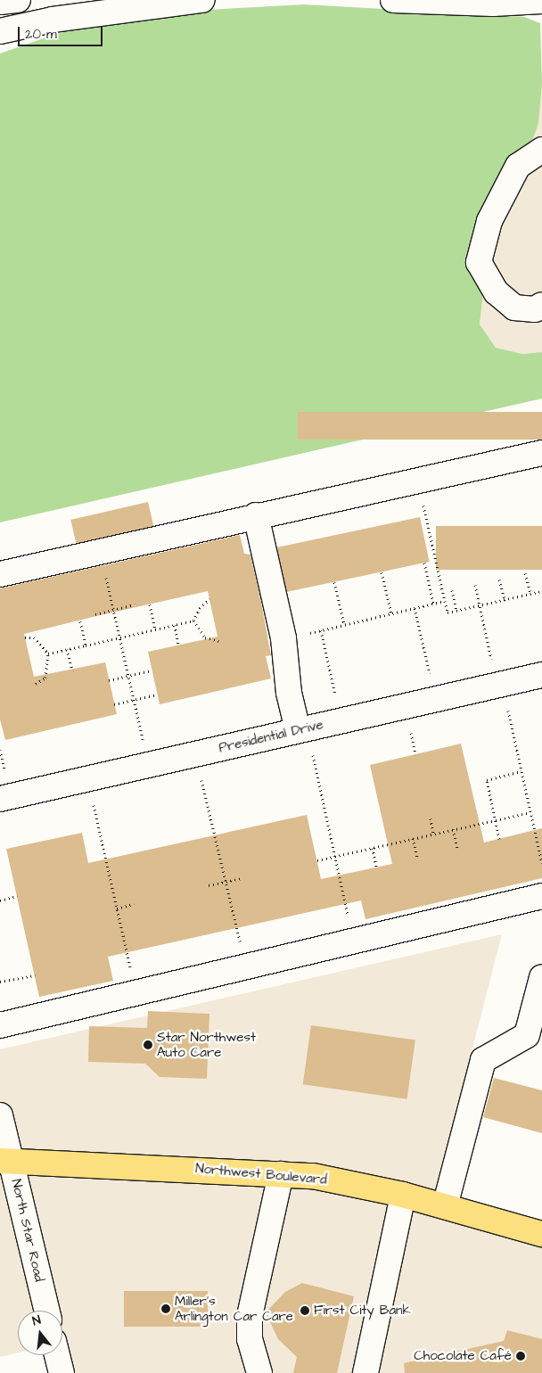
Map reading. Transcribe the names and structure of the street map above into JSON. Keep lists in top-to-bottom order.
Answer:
{
  "streets": {
    "main road": ["Northwest Boulevard"],
    "street": ["Presidential Drive", "North Star Road"]
  },
  "crossings": [
    ["Northwest Boulevard", "North Star Road"]
  ],
  "places": [
    "Star Northwest Auto Care",
    "Miller's Arlington Car Care",
    "First City Bank",
    "Chocolate Café"
  ],
  "scale_bar": "20 m",
  "north": "top"
}
